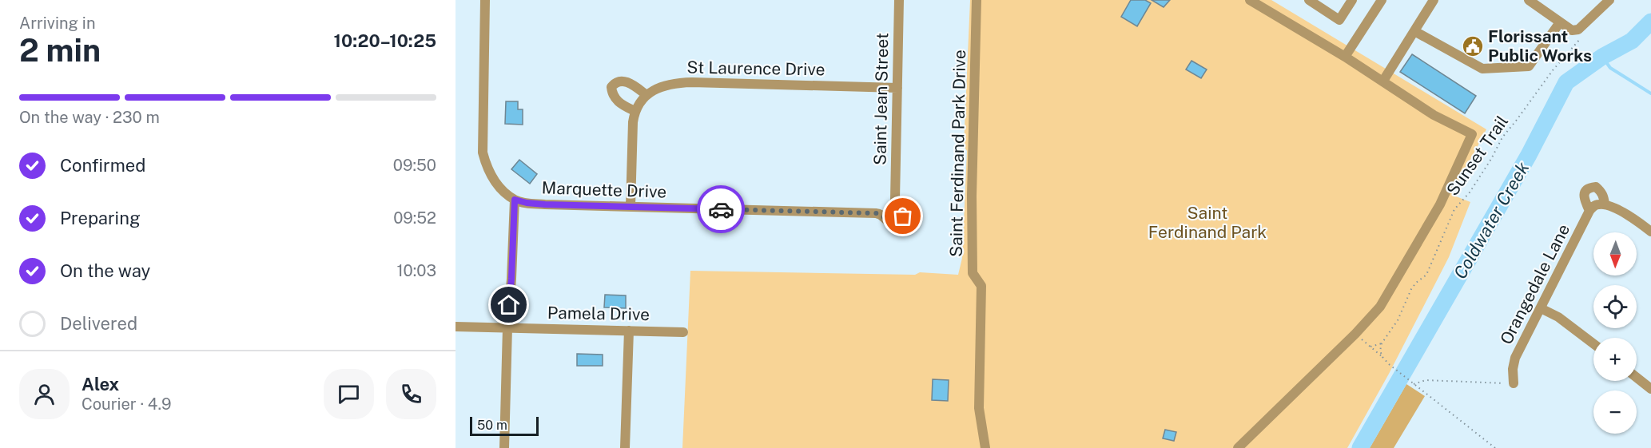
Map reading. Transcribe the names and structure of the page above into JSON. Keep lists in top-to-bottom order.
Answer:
{
  "streets": {
    "street": [
      "St Laurence Drive",
      "Saint Jean Street",
      "Saint Ferdinand Park Drive",
      "Marquette Drive",
      "Orangedale Lane",
      "Pamela Drive"
    ],
    "path": ["Sunset Trail"]
  },
  "crossings": [
    ["St Laurence Drive", "Saint Jean Street"],
    ["Saint Jean Street", "Marquette Drive"]
  ],
  "water": ["Coldwater Creek"],
  "parks": ["Saint Ferdinand Park"],
  "places": {
    "public building": ["Florissant Public Works"]
  },
  "scale_bar": "50 m",
  "north": "bottom",
  "page": {
    "heading": ["2 min", "Arriving in", "10:20–10:25"],
    "panel": ["Alex", "Courier · 4.9"],
    "bar": "On the way · 230 m",
    "list": [
      ["Confirmed", "09:50"],
      ["Preparing", "09:52"],
      ["On the way", "10:03"],
      "Delivered"
    ],
    "map_buttons": ["+", "−"],
    "scale": "50 m"
  }
}
